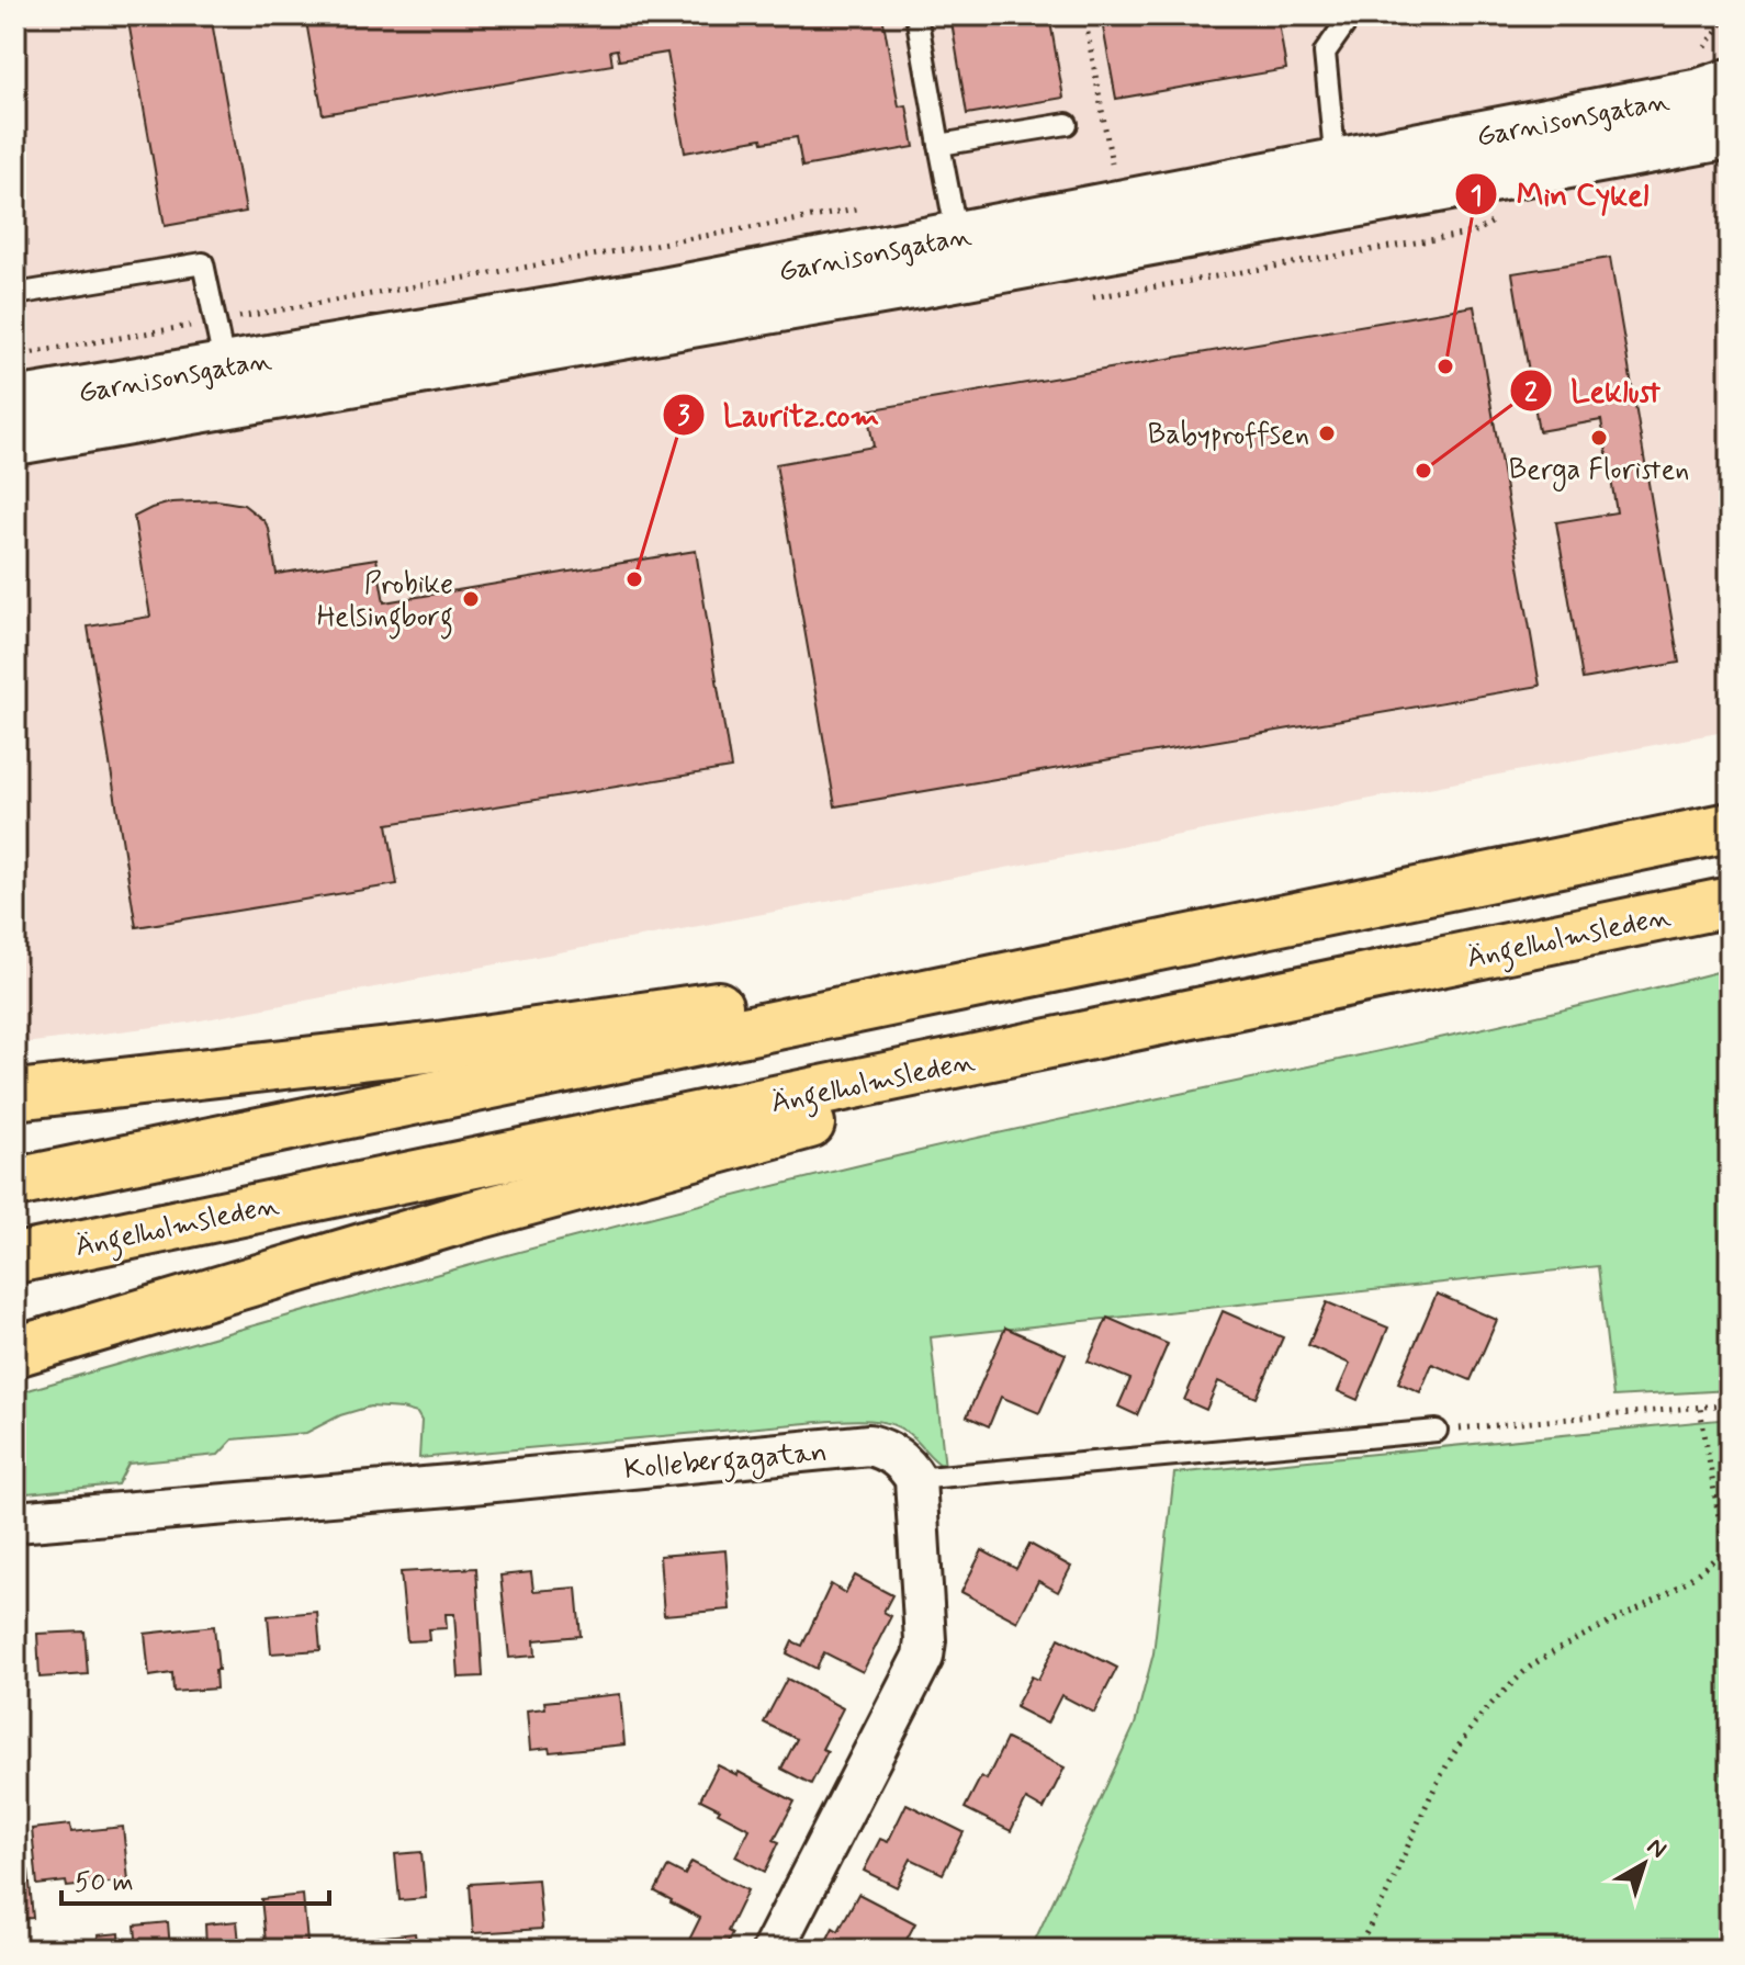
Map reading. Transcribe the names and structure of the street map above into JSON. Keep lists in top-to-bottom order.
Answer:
{
  "streets": {
    "highway": ["Ängelholmsleden"],
    "street": ["Garnisonsgatan", "Kollebergagatan"]
  },
  "places": [
    "Min Cykel",
    "Babyproffsen",
    "Berga Floristen",
    "Leklust",
    "Lauritz.com",
    "Probike Helsingborg"
  ],
  "scale_bar": "50 m",
  "north": "top right"
}
